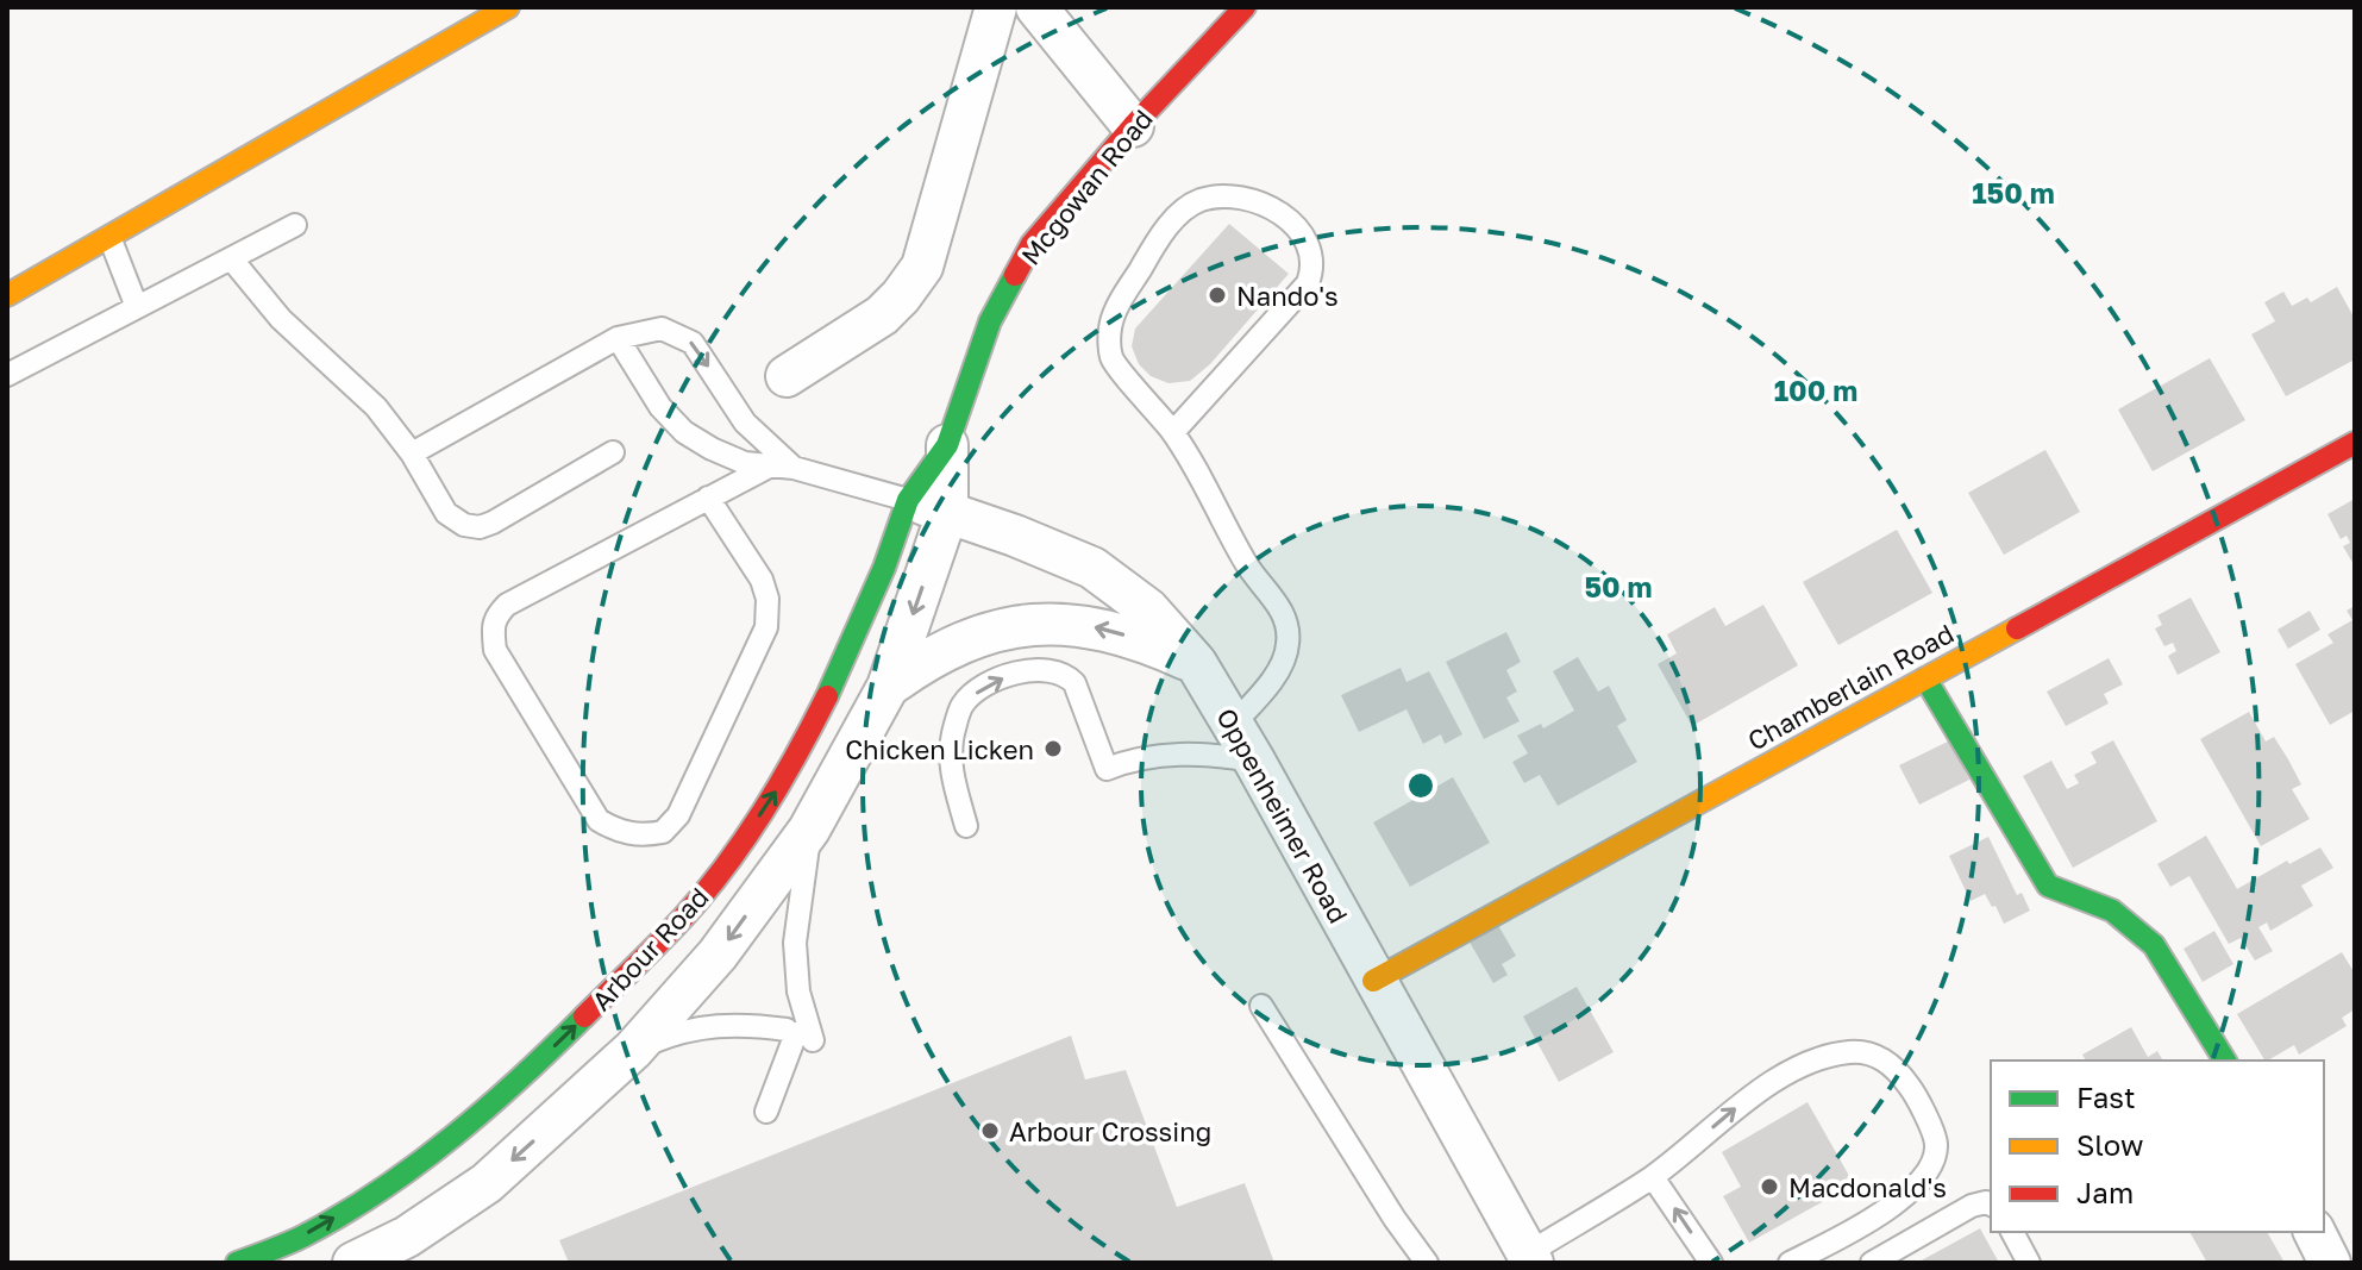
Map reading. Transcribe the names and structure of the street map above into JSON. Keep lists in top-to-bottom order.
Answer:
{
  "streets": {
    "street": [
      "Mcgowan Road",
      "Chamberlain Road",
      "Oppenheimer Road",
      "Arbour Road"
    ]
  },
  "crossings": [
    ["Mcgowan Road", "Oppenheimer Road"],
    ["Mcgowan Road", "Arbour Road"],
    ["Chamberlain Road", "Oppenheimer Road"],
    ["Oppenheimer Road", "Arbour Road"]
  ],
  "places": [
    "Nando's",
    "Chicken Licken",
    "Arbour Crossing",
    "Macdonald's"
  ],
  "legend": ["Fast", "Slow", "Jam"],
  "rings": ["150 m", "100 m", "50 m"]
}
